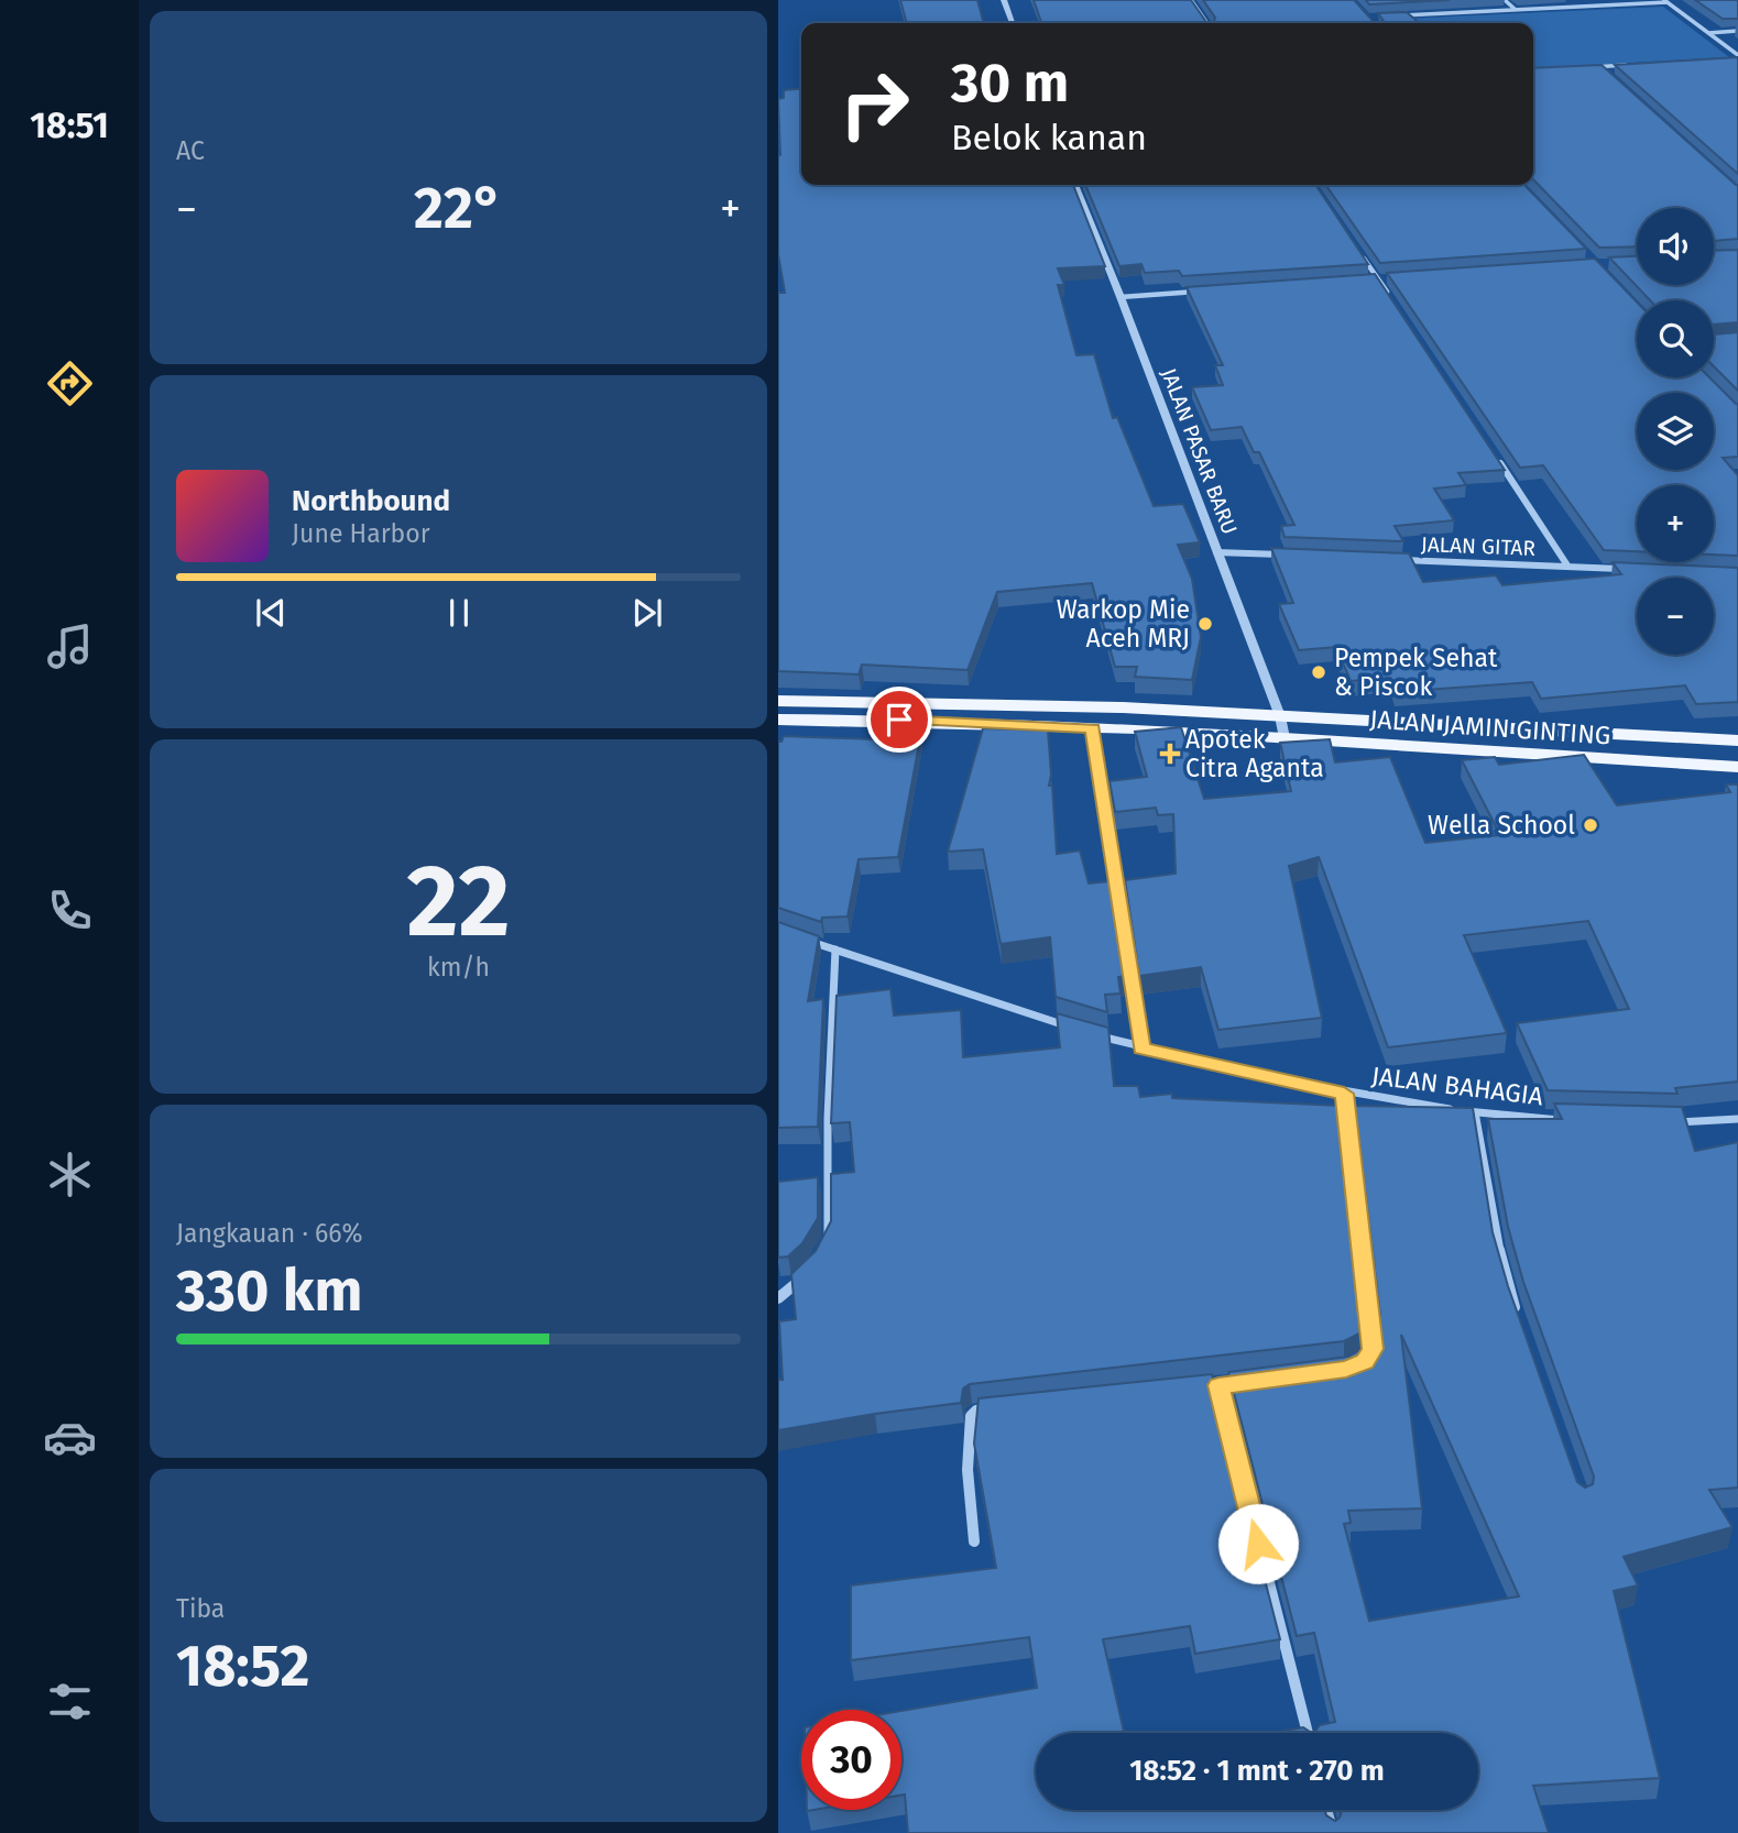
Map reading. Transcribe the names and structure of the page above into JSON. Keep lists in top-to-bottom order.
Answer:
{
  "streets": {
    "main road": ["JALAN JAMIN GINTING"],
    "street": ["JALAN PASAR BARU", "JALAN GITAR", "JALAN BAHAGIA"]
  },
  "crossings": [
    ["JALAN PASAR BARU", "JALAN JAMIN GINTING"]
  ],
  "places": {
    "other": ["Warkop Mie Aceh MRJ", "Pempek Sehat & Piscok", "Wella School"],
    "health": ["Apotek Citra Aganta"]
  },
  "page": {
    "tabs": "18:51",
    "tile": [
      "AC",
      ["22", "km/h"],
      ["Jangkauan · 66%", "330 km"],
      ["Tiba", "18:52"]
    ],
    "turn": ["30 m", "Belok kanan"],
    "heat": ["−", "22°", "+"],
    "map_buttons": ["+", "−"],
    "song": ["Northbound", "June Harbor"],
    "limit": "30",
    "trip": "18:52 · 1 mnt · 270 m"
  }
}
